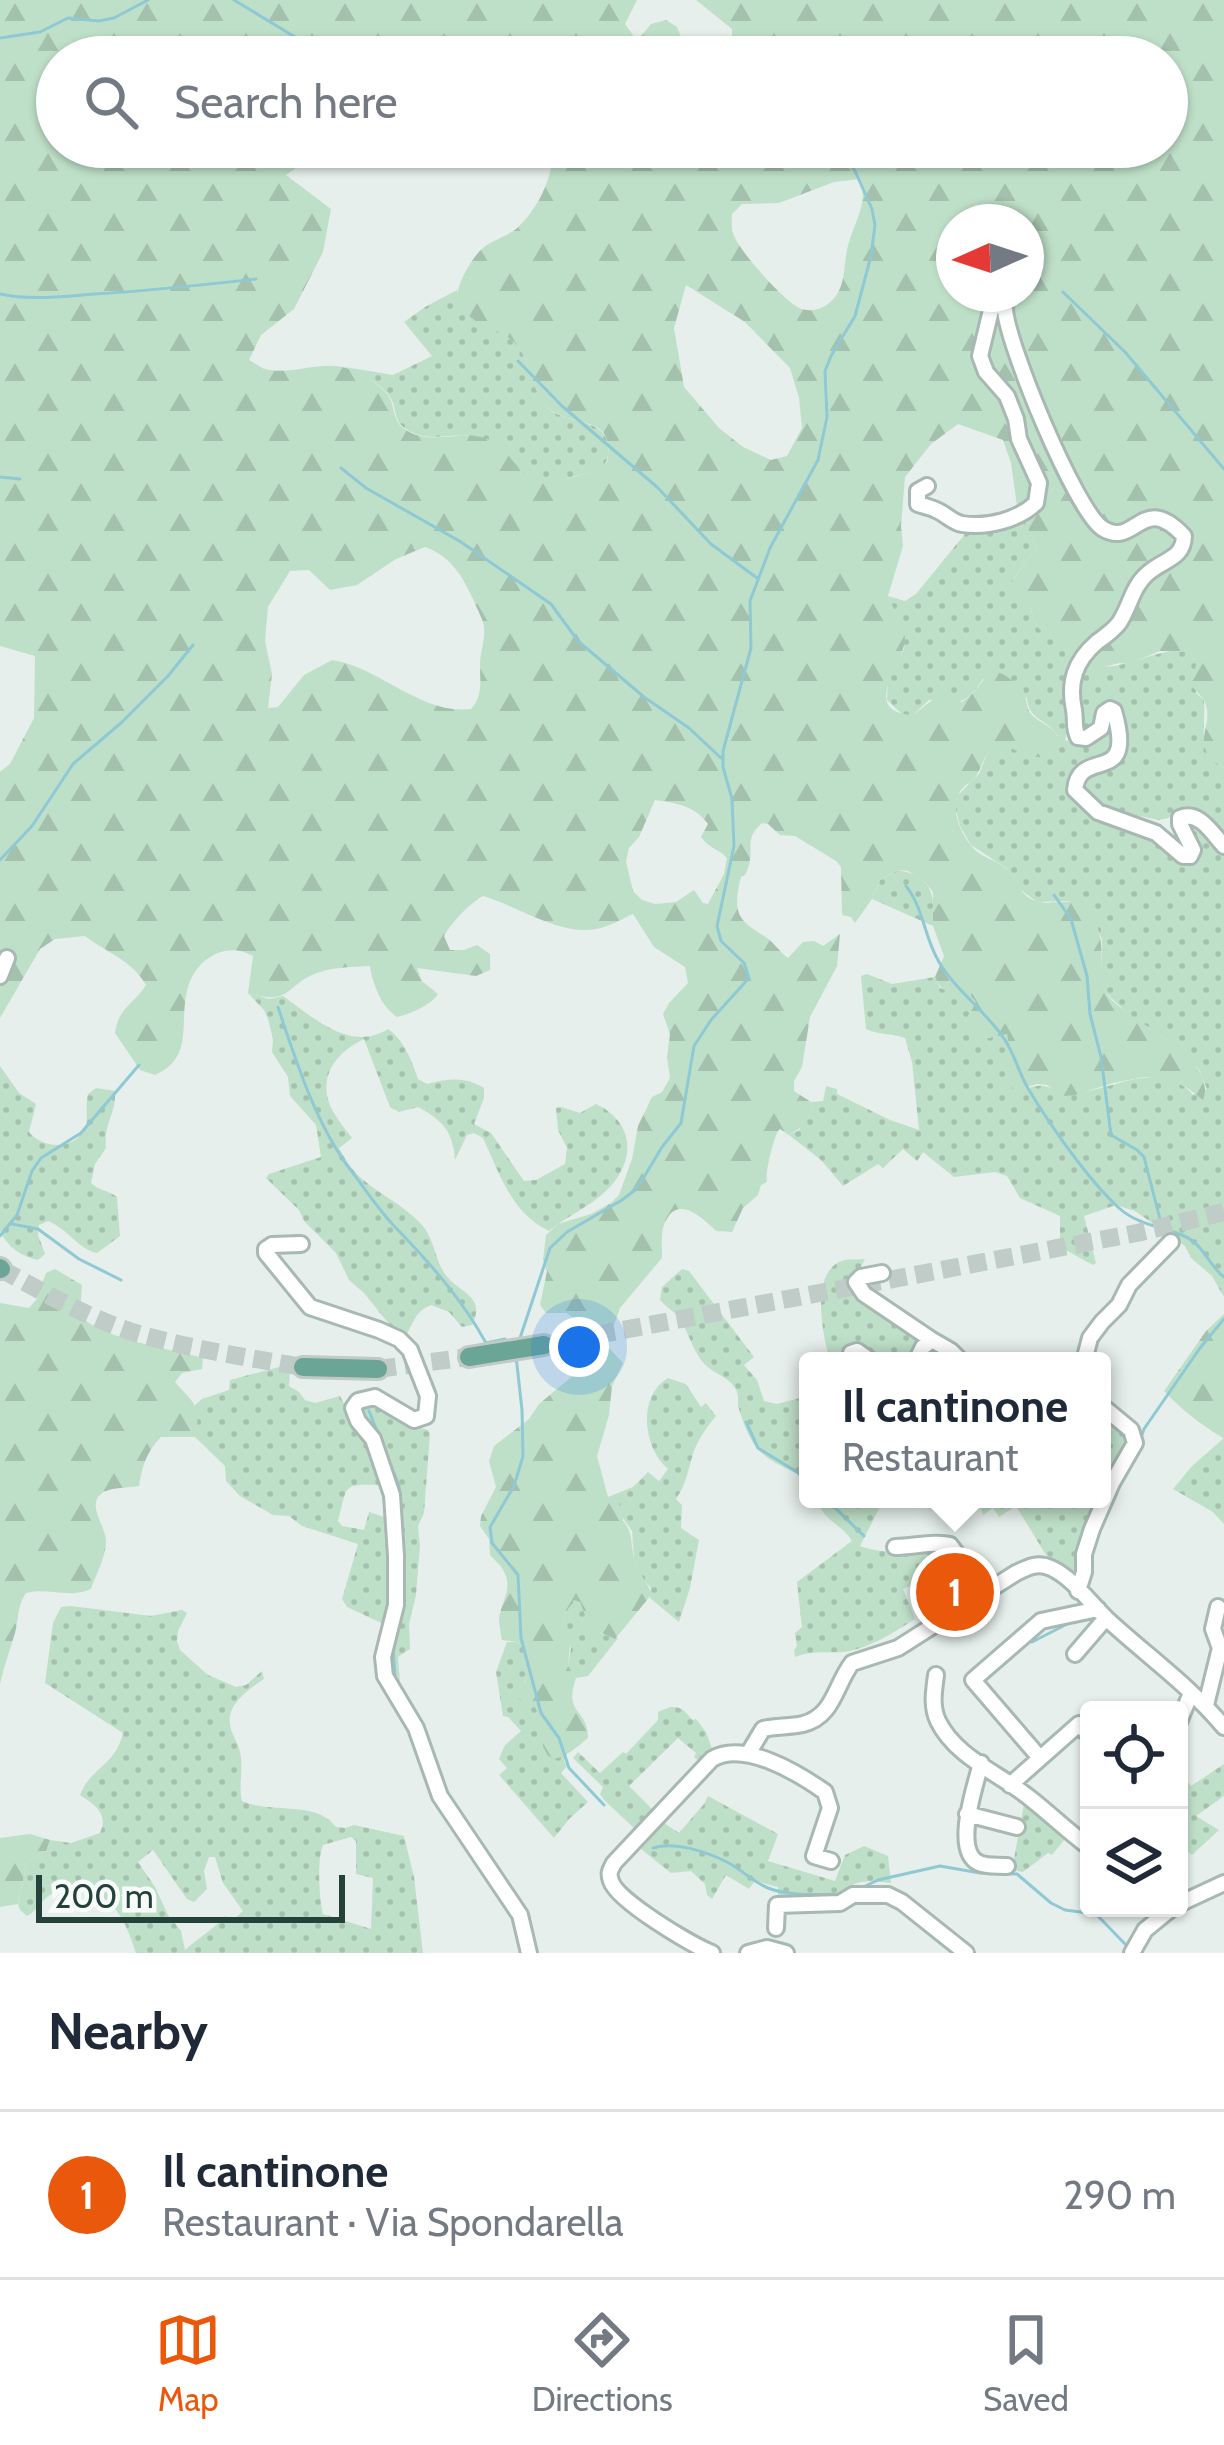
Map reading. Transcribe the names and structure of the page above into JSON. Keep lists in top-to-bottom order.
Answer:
{
  "scale_bar": "200 m",
  "north": "left",
  "page": {
    "search": "Search here",
    "popup": ["Il cantinone", "Restaurant"],
    "pins": "1",
    "scale": "200 m",
    "heading": "Nearby",
    "list": [
      {
        "mark": "1",
        "name": "Il cantinone",
        "note": "Restaurant · Via Spondarella",
        "value": "290 m"
      }
    ],
    "nav": ["Map", "Directions", "Saved"]
  }
}
